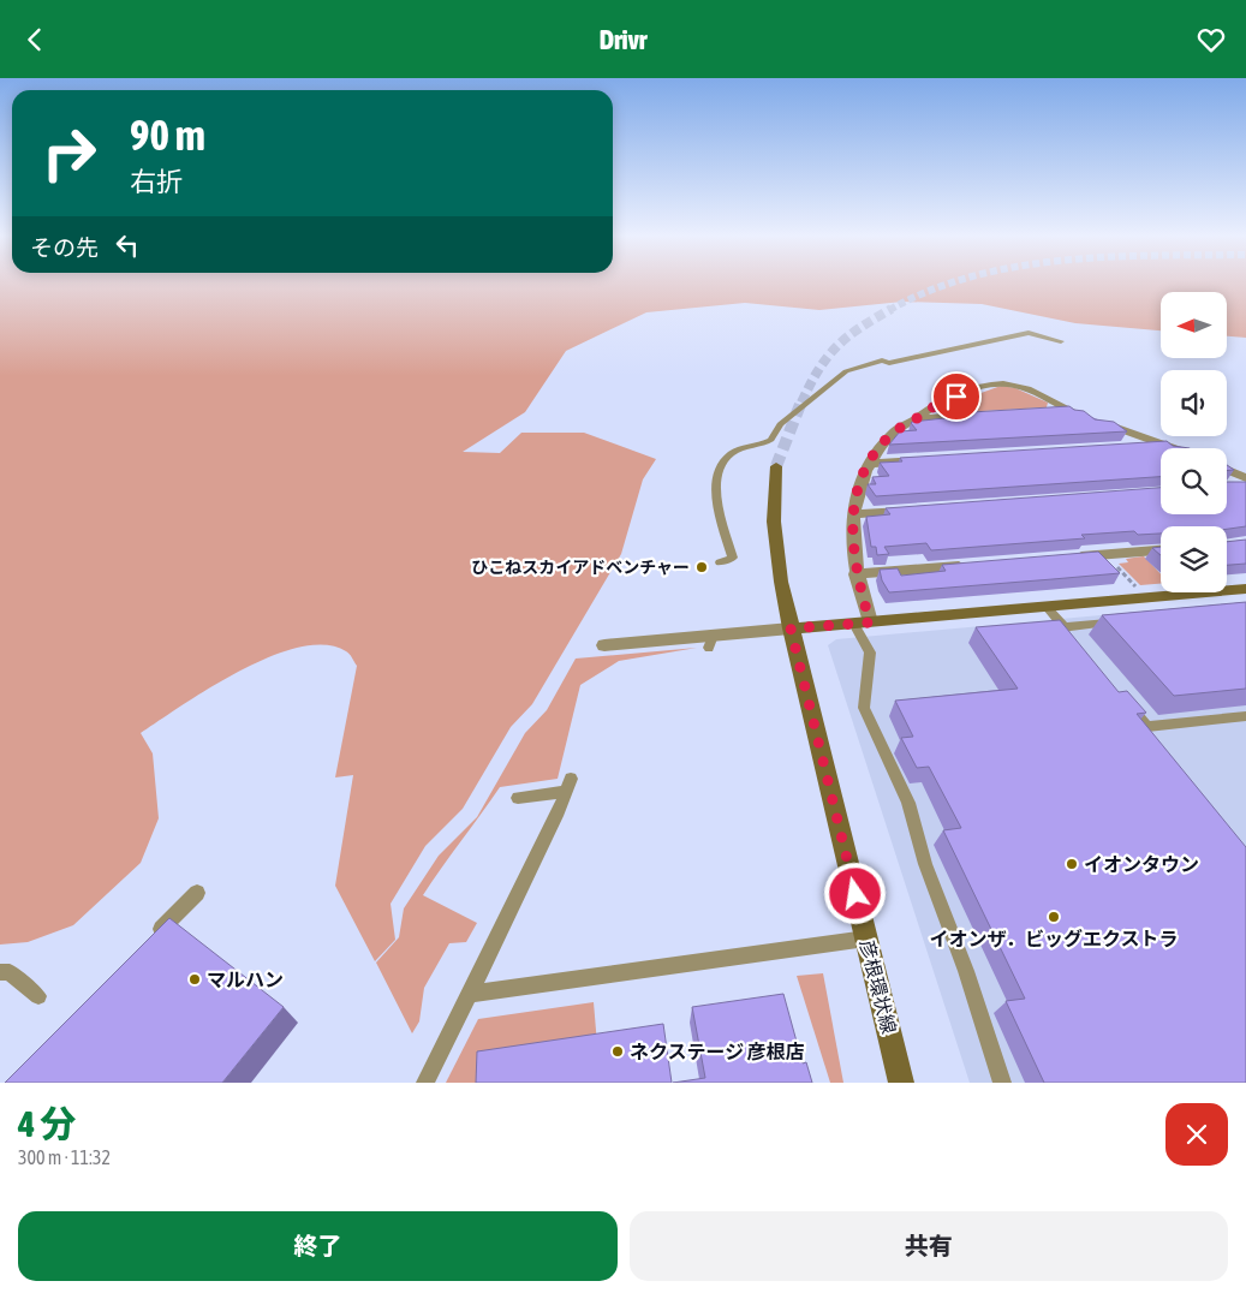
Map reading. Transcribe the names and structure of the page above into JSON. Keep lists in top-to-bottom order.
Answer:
{
  "streets": {
    "main road": ["彦根環状線"]
  },
  "places": [
    "ひこねスカイアドベンチャー",
    "イオンタウン",
    "イオンザ．ビッグエクストラ",
    "マルハン",
    "ネクステージ 彦根店"
  ],
  "north": "left",
  "page": {
    "header": "Drivr",
    "turn": ["90 m", "右折"],
    "then": "その先",
    "heading": ["4 分", "300 m · 11:32"],
    "buttons": ["終了", "共有"]
  }
}
